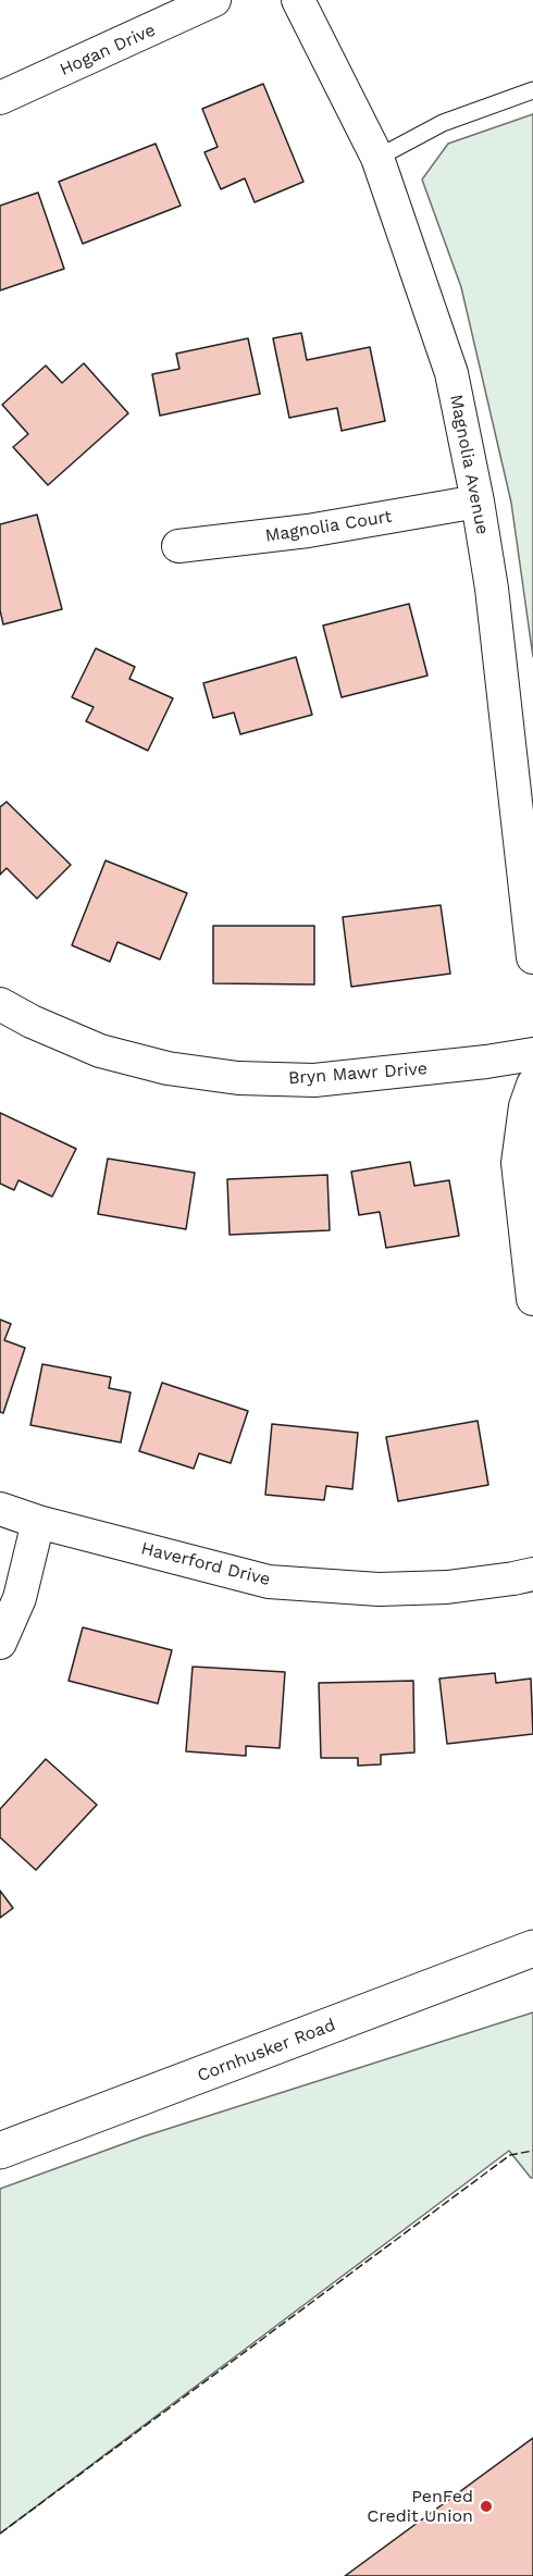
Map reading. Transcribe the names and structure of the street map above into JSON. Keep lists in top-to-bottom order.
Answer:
{
  "streets": {
    "main road": ["Cornhusker Road"],
    "street": [
      "Hogan Drive",
      "Magnolia Avenue",
      "Magnolia Court",
      "Bryn Mawr Drive",
      "Haverford Drive"
    ]
  },
  "crossings": [
    ["Magnolia Avenue", "Magnolia Court"]
  ],
  "places": ["PenFed Credit Union"]
}
